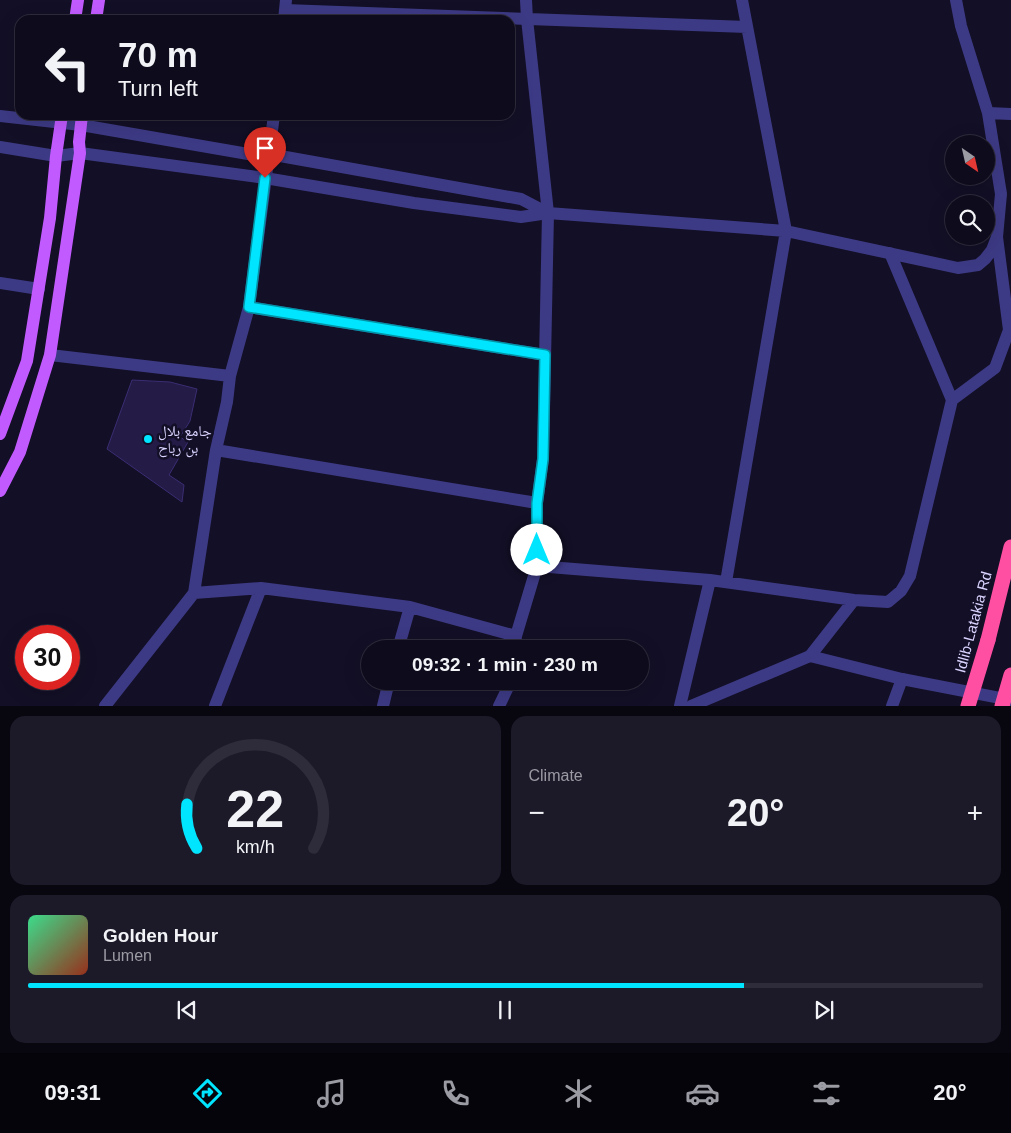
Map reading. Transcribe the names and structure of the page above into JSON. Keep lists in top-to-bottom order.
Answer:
{
  "streets": {
    "highway": ["Idlib-Latakia Rd"]
  },
  "places": ["جامع بلال بن رباح"],
  "north": "bottom right",
  "page": {
    "turn": ["70 m", "Turn left"],
    "limit": "30",
    "trip": "09:32 · 1 min · 230 m",
    "tile": "Climate",
    "heat": ["−", "20°", "+"],
    "song": ["Golden Hour", "Lumen"],
    "tabs": ["09:31", "20°"],
    "gauge": ["22", "km/h"]
  }
}
